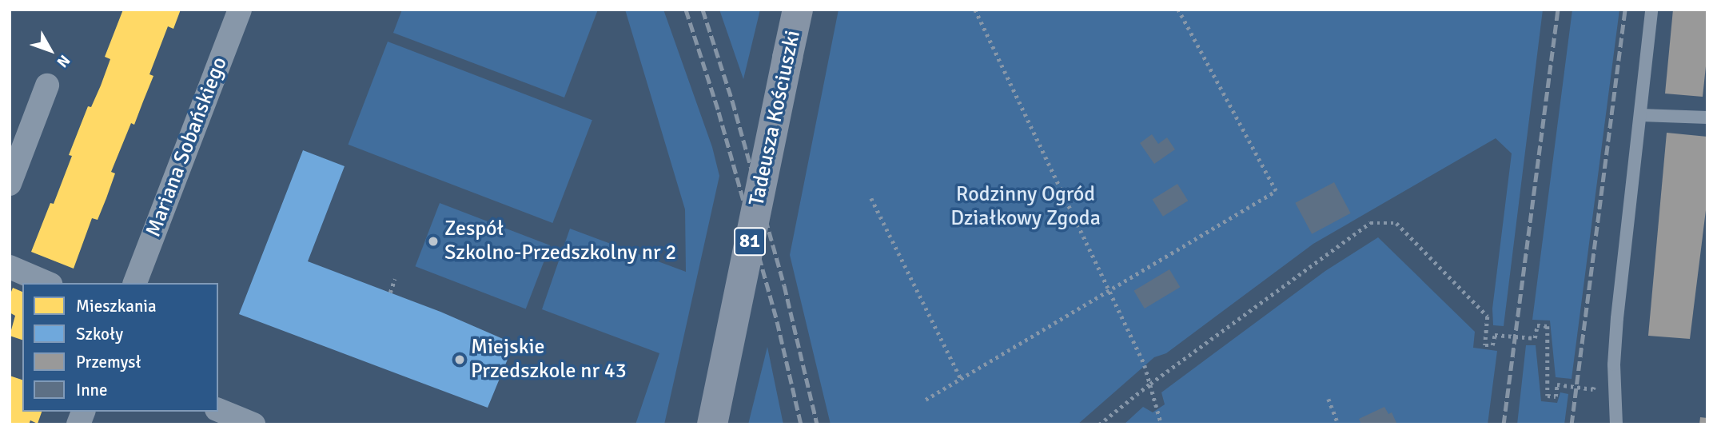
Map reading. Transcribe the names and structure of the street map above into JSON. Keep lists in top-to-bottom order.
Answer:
{
  "streets": {
    "main road": ["Tadeusza Kościuszki", "81"],
    "street": ["Mariana Sobańskiego"]
  },
  "parks": ["Rodzinny Ogród Działkowy Zgoda"],
  "places": ["Zespół Szkolno-Przedszkolny nr 2", "Miejskie Przedszkole nr 43"],
  "legend": [
    "Mieszkania",
    "Szkoły",
    "Przemysł",
    "Inne"
  ],
  "north": "bottom right"
}
